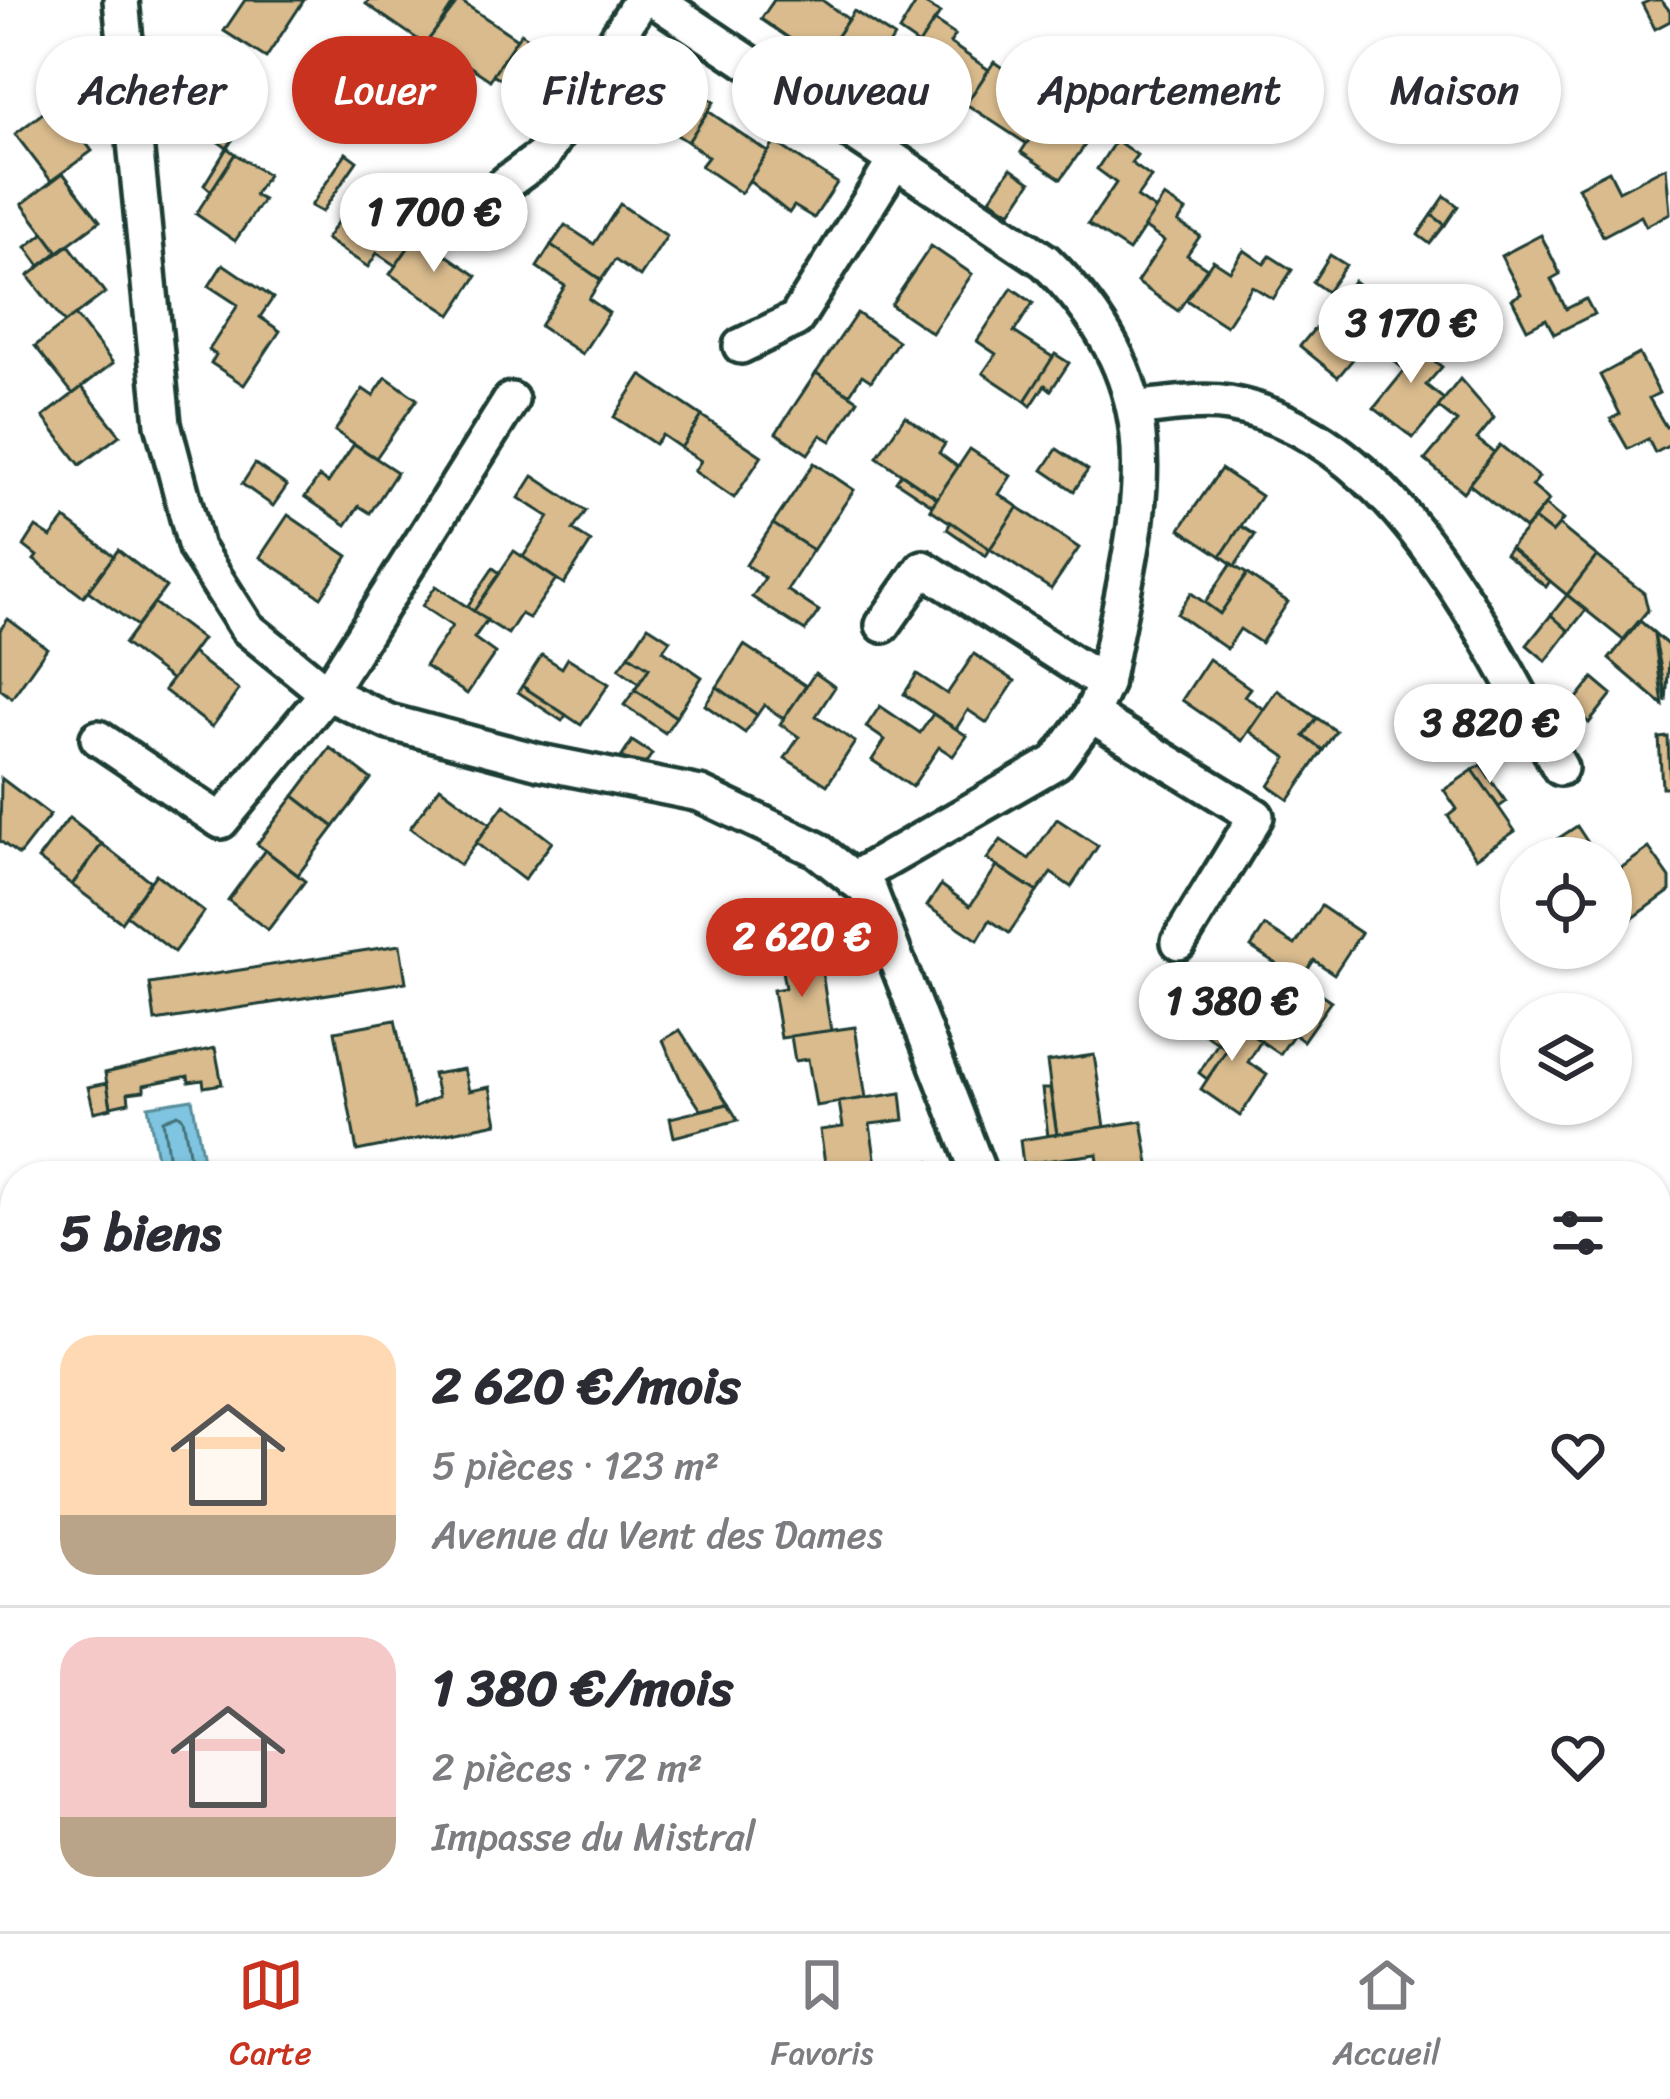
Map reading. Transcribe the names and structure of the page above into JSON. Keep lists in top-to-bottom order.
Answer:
{
  "page": {
    "chip": [
      "Acheter",
      "Louer",
      "Filtres",
      "Nouveau",
      "Appartement",
      "Maison"
    ],
    "price": [
      "1 700 €",
      "3 170 €",
      "3 820 €",
      "2 620 €",
      "1 380 €"
    ],
    "heading": "5 biens",
    "list": [
      {
        "name": "2 620 €/mois",
        "note": "5 pièces · 123 m² · Avenue du Vent des Dames"
      },
      {
        "name": "1 380 €/mois",
        "note": "2 pièces · 72 m² · Impasse du Mistral"
      }
    ],
    "tabs": ["Carte", "Favoris", "Accueil"]
  }
}
